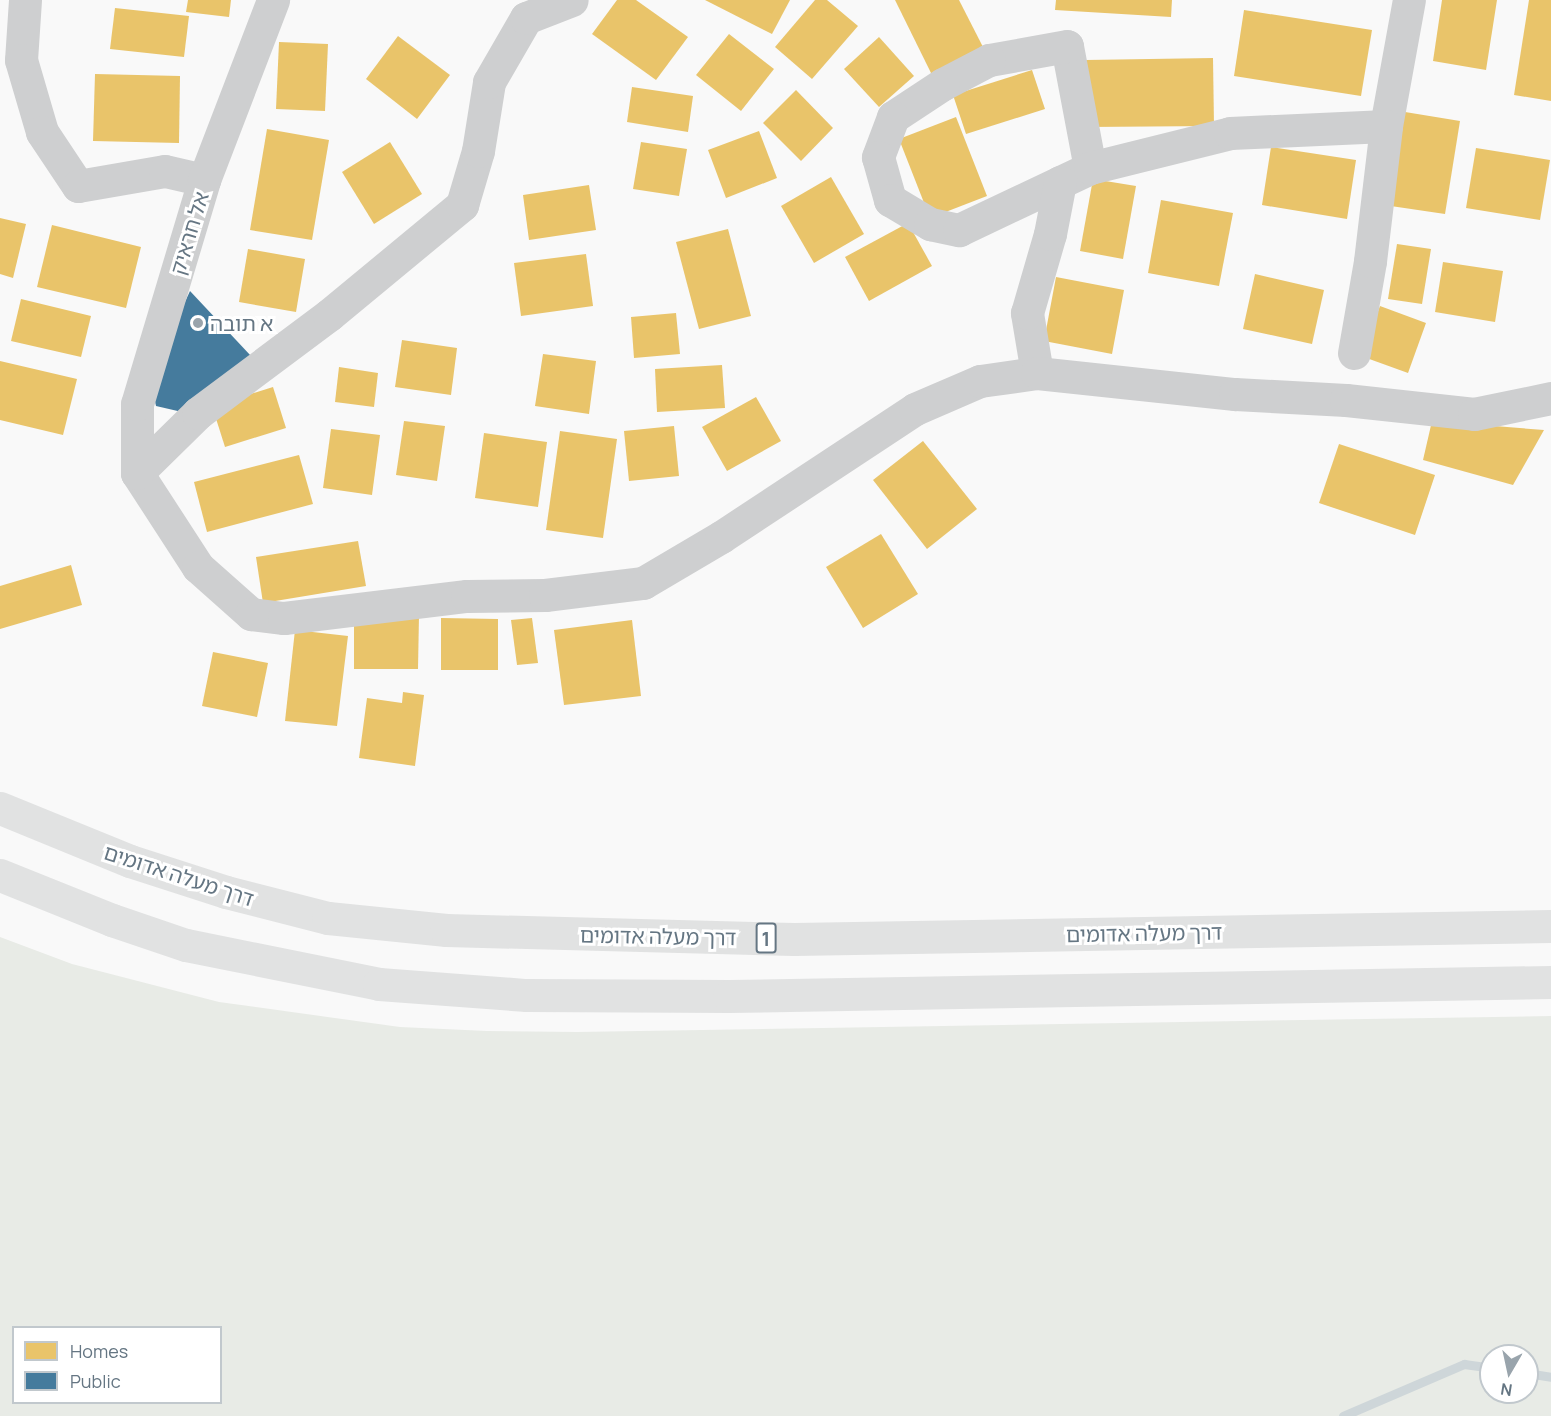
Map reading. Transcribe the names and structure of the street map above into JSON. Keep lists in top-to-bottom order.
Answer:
{
  "streets": {
    "highway": ["דרך מעלה אדומים", "1"],
    "street": ["אל חראיק"]
  },
  "places": ["א תובה"],
  "legend": ["Homes", "Public"],
  "north": "bottom"
}
